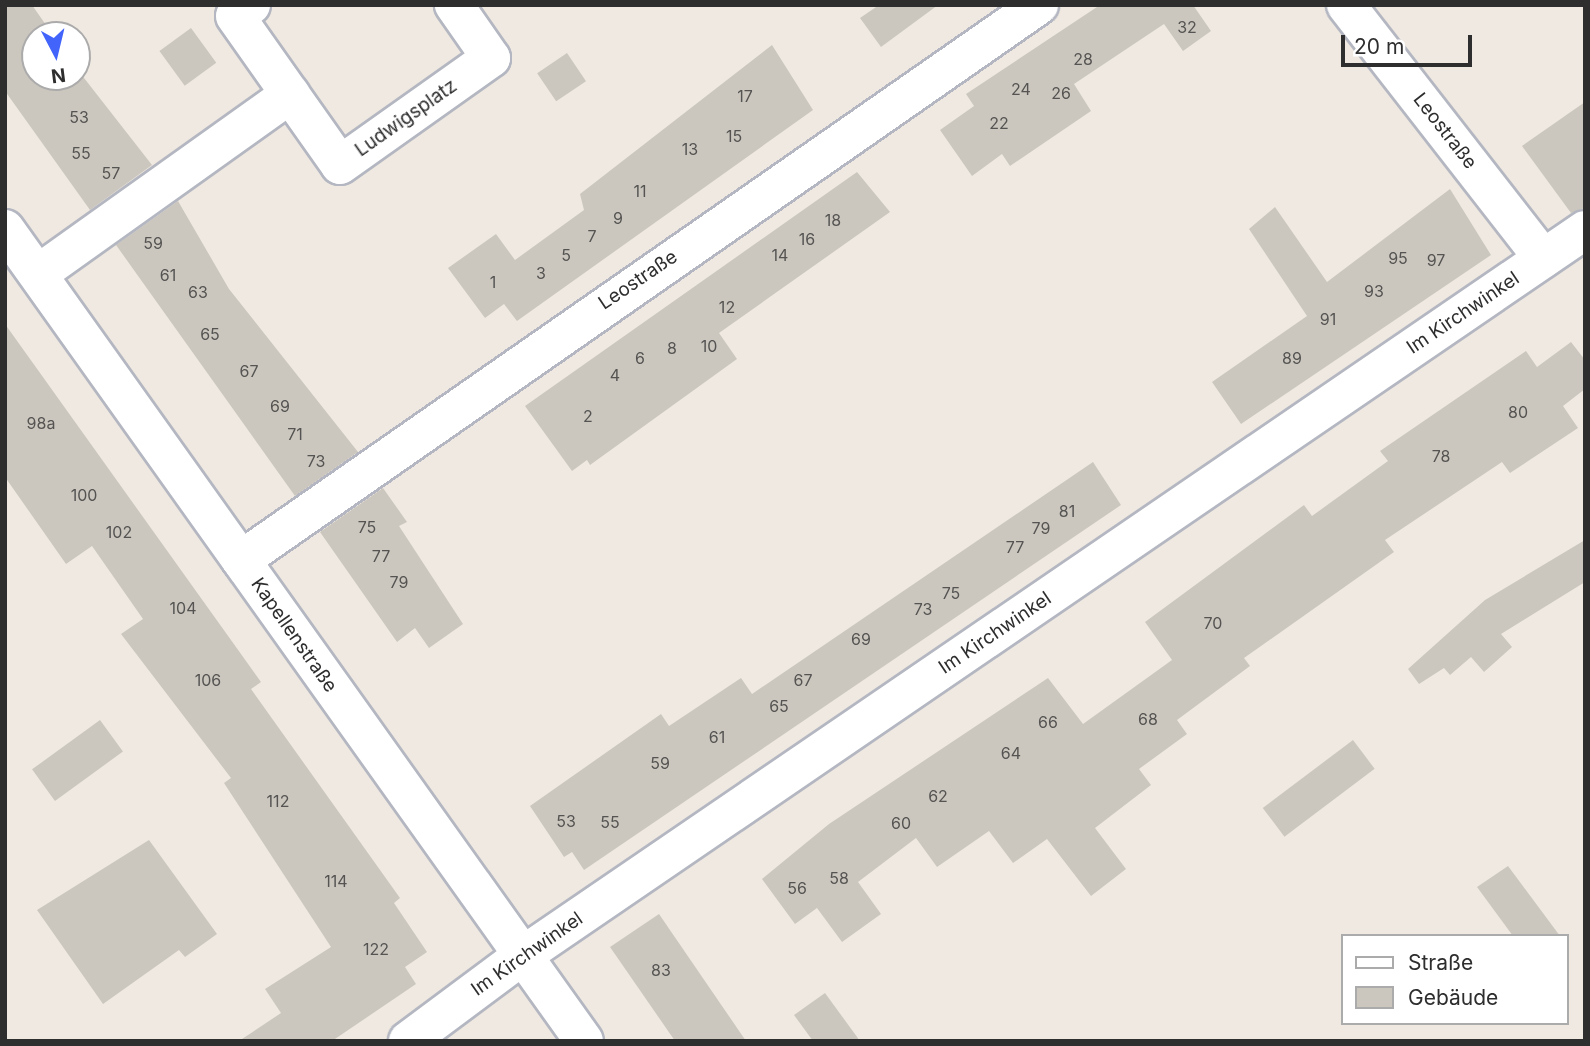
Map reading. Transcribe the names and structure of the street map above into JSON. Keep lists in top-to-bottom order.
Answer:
{
  "streets": {
    "street": [
      "Ludwigsplatz",
      "Leostraße",
      "Im Kirchwinkel",
      "Kapellenstraße"
    ]
  },
  "crossings": [
    ["Leostraße", "Im Kirchwinkel"],
    ["Leostraße", "Kapellenstraße"],
    ["Im Kirchwinkel", "Kapellenstraße"]
  ],
  "house_numbers": [
    "32",
    "28",
    "24",
    "26",
    "17",
    "53",
    "22",
    "15",
    "13",
    "55",
    "57",
    "11",
    "9",
    "18",
    "7",
    "16",
    "59",
    "5",
    "14",
    "95",
    "97",
    "3",
    "61",
    "1",
    "93",
    "63",
    "12",
    "91",
    "65",
    "10",
    "8",
    "6",
    "89",
    "67",
    "4",
    "69",
    "80",
    "2",
    "98a",
    "71",
    "78",
    "73",
    "100",
    "81",
    "75",
    "79",
    "102",
    "77",
    "77",
    "79",
    "75",
    "104",
    "73",
    "70",
    "69",
    "106",
    "67",
    "65",
    "68",
    "66",
    "61",
    "64",
    "59",
    "62",
    "112",
    "53",
    "55",
    "60",
    "58",
    "114",
    "56",
    "122",
    "83"
  ],
  "legend": ["Straße", "Gebäude"],
  "scale_bar": "20 m",
  "north": "bottom"
}
